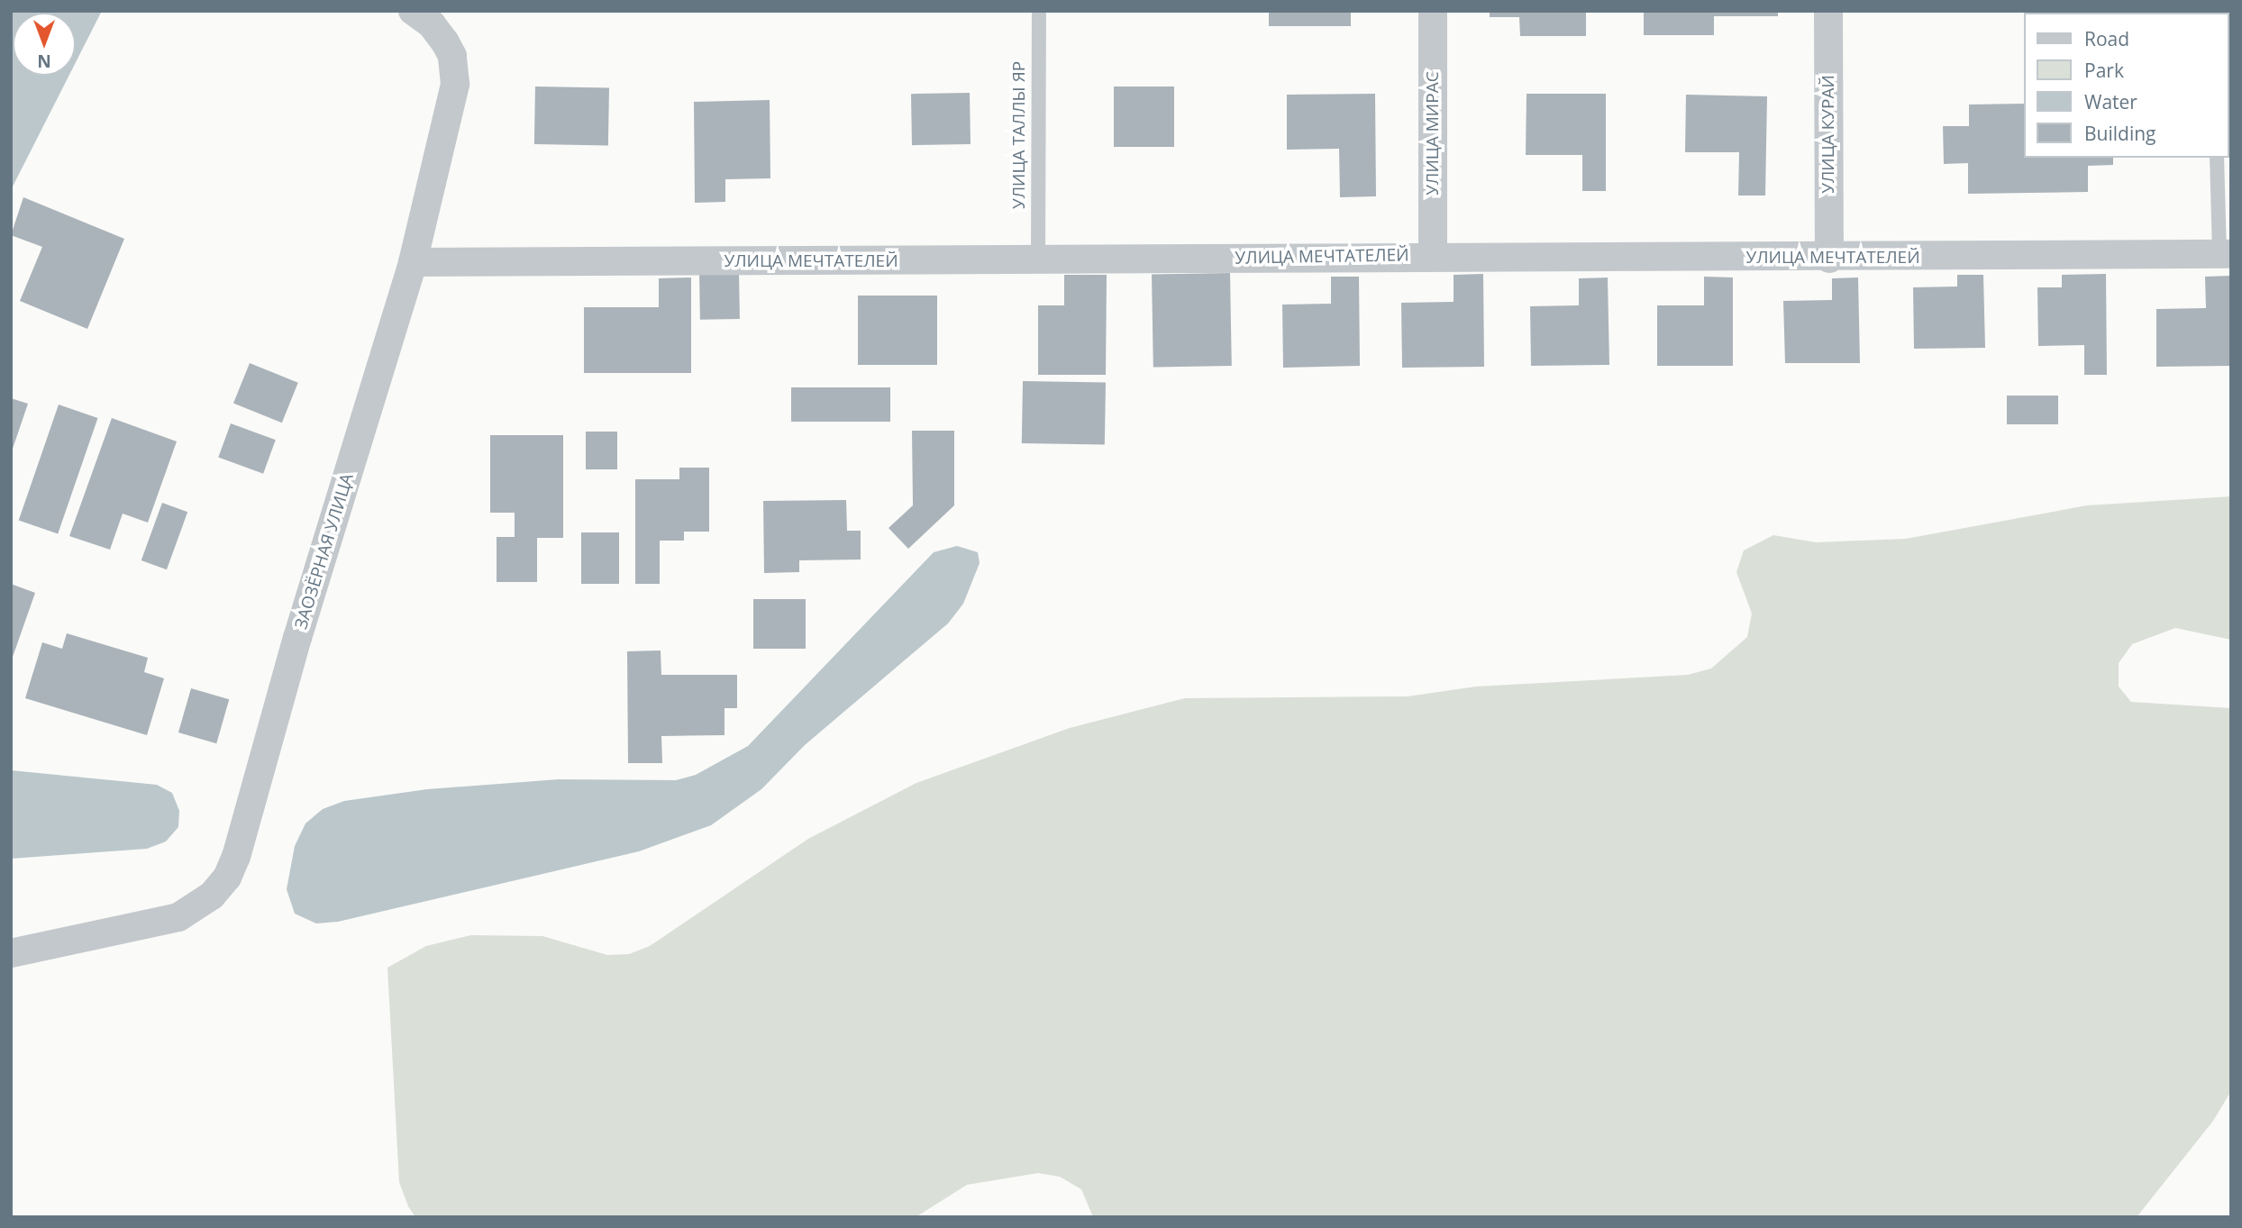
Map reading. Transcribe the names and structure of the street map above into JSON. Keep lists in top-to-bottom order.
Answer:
{
  "streets": {
    "street": [
      "УЛИЦА МИРАС",
      "УЛИЦА КУРАЙ",
      "УЛИЦА МЕЧТАТЕЛЕЙ",
      "ЗАОЗЁРНАЯ УЛИЦА"
    ],
    "lane": ["УЛИЦА ТАЛЛЫ ЯР"]
  },
  "crossings": [
    ["УЛИЦА МИРАС", "УЛИЦА МЕЧТАТЕЛЕЙ"],
    ["УЛИЦА КУРАЙ", "УЛИЦА МЕЧТАТЕЛЕЙ"],
    ["УЛИЦА ТАЛЛЫ ЯР", "УЛИЦА МЕЧТАТЕЛЕЙ"],
    ["УЛИЦА МЕЧТАТЕЛЕЙ", "ЗАОЗЁРНАЯ УЛИЦА"]
  ],
  "legend": [
    "Road",
    "Park",
    "Water",
    "Building"
  ],
  "north": "bottom"
}
